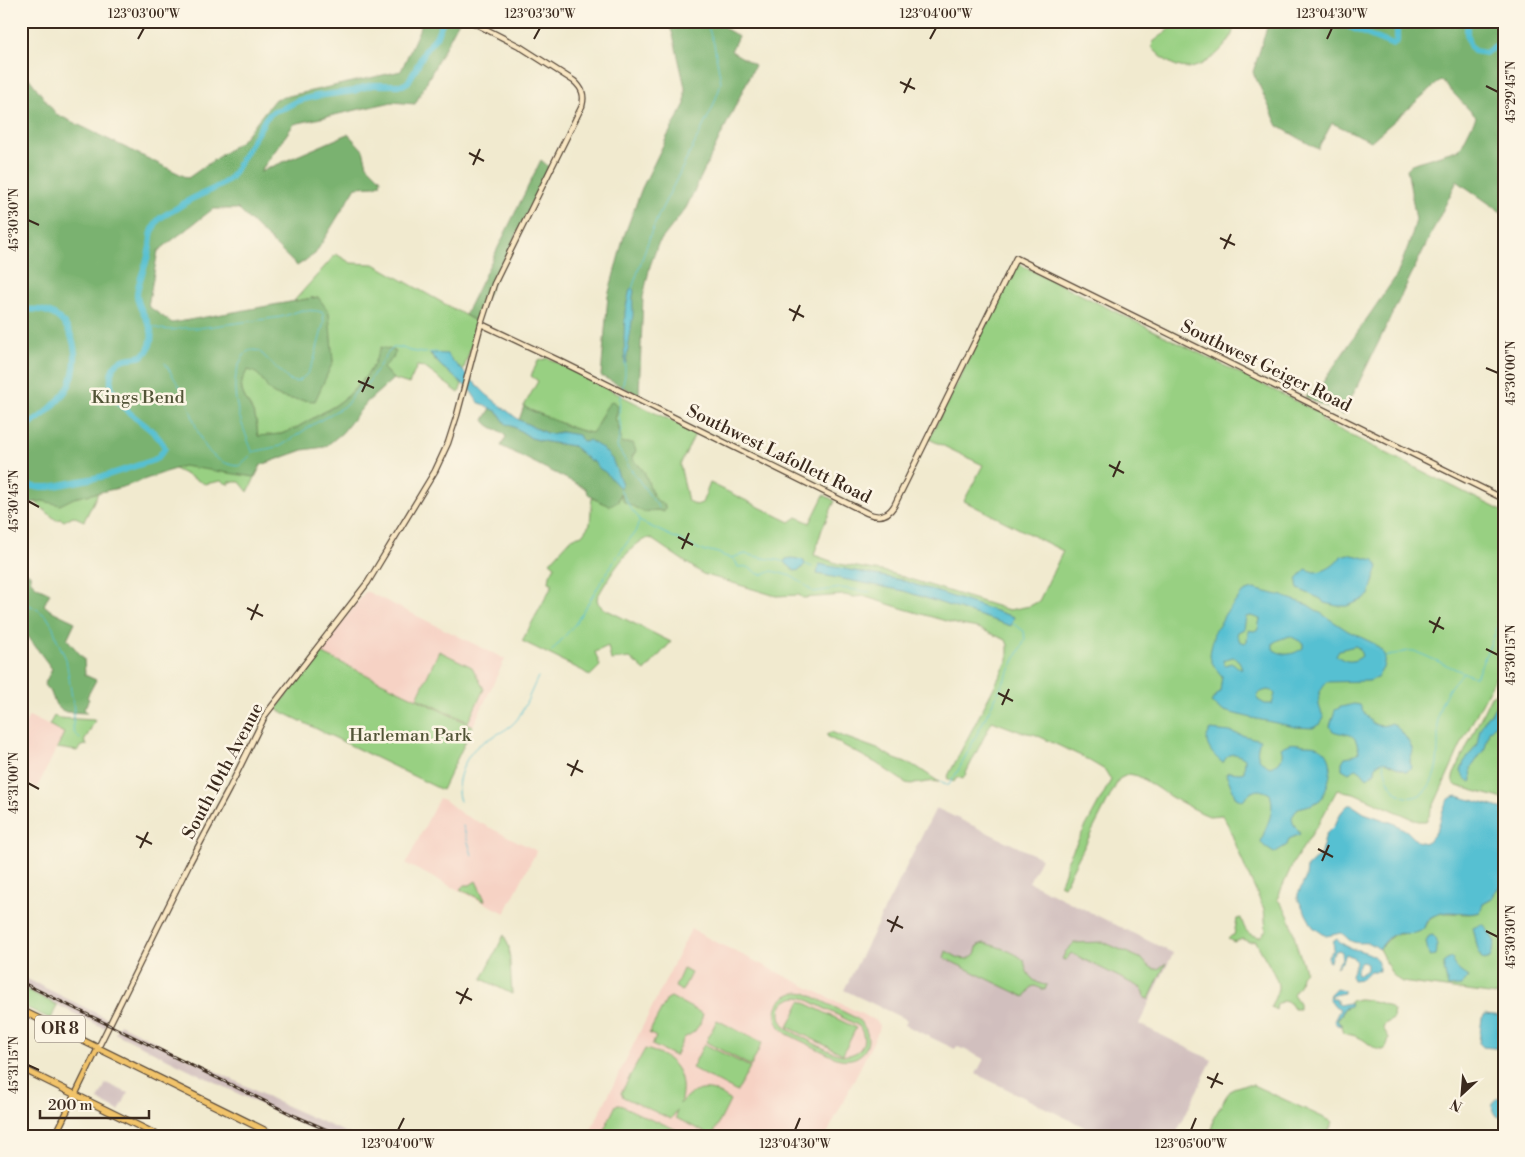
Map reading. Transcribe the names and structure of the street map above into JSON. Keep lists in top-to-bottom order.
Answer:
{
  "streets": {
    "highway": ["OR 8"],
    "street": ["Southwest Geiger Road", "Southwest Lafollett Road", "South 10th Avenue"]
  },
  "crossings": [
    ["Southwest Geiger Road", "Southwest Lafollett Road"],
    ["Southwest Lafollett Road", "South 10th Avenue"],
    ["South 10th Avenue", "OR 8"]
  ],
  "parks": ["Kings Bend", "Harleman Park"],
  "scale_bar": "200 m",
  "north": "bottom left",
  "coordinates": [
    "123°03'00\"W",
    "123°03'30\"W",
    "123°04'00\"W",
    "123°04'30\"W",
    "45°29'45\"N",
    "45°30'30\"N",
    "45°30'00\"N",
    "45°30'45\"N",
    "45°30'15\"N",
    "45°31'00\"N",
    "45°31'15\"N",
    "123°05'00\"W"
  ]
}
